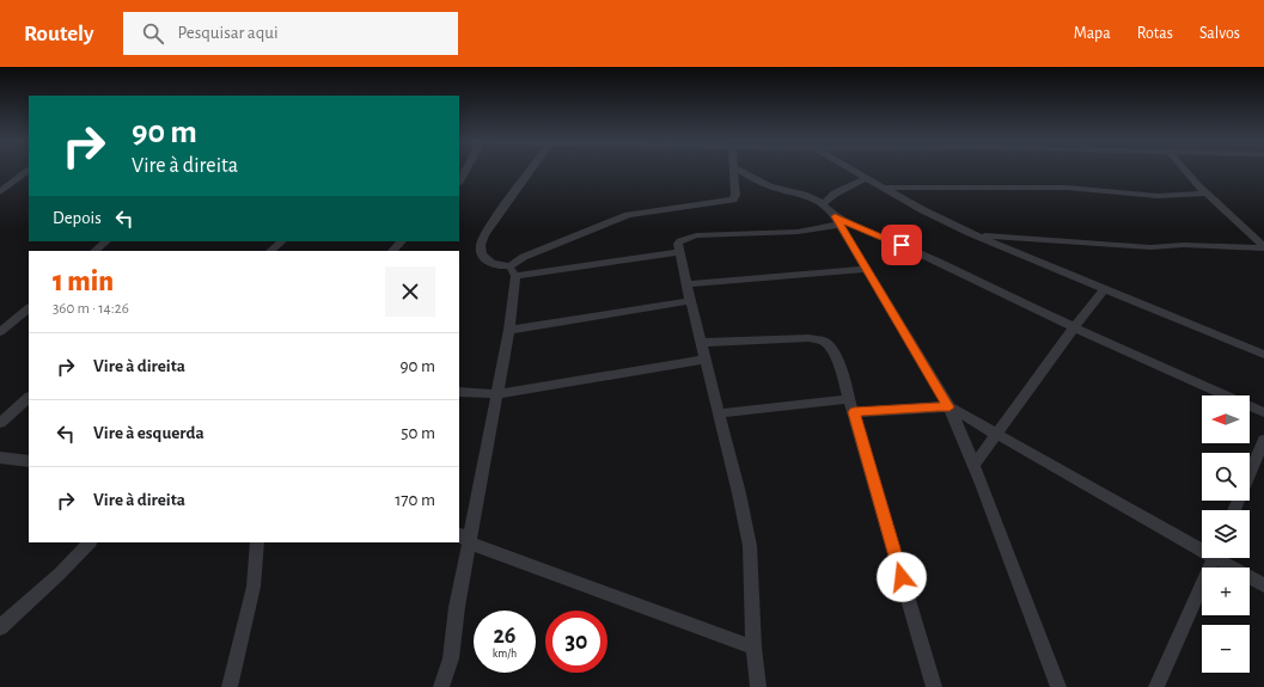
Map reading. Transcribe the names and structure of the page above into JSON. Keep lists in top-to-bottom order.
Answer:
{
  "north": "left",
  "page": {
    "header": "Routely",
    "search": "Pesquisar aqui",
    "nav": ["Mapa", "Rotas", "Salvos"],
    "turn": ["90 m", "Vire à direita"],
    "then": "Depois",
    "heading": ["1 min", "360 m · 14:26"],
    "list": [
      {
        "name": "Vire à direita",
        "value": "90 m"
      },
      {
        "name": "Vire à esquerda",
        "value": "50 m"
      },
      {
        "name": "Vire à direita",
        "value": "170 m"
      }
    ],
    "map_buttons": ["+", "−"],
    "speed": "26 km/h",
    "limit": "30"
  }
}
